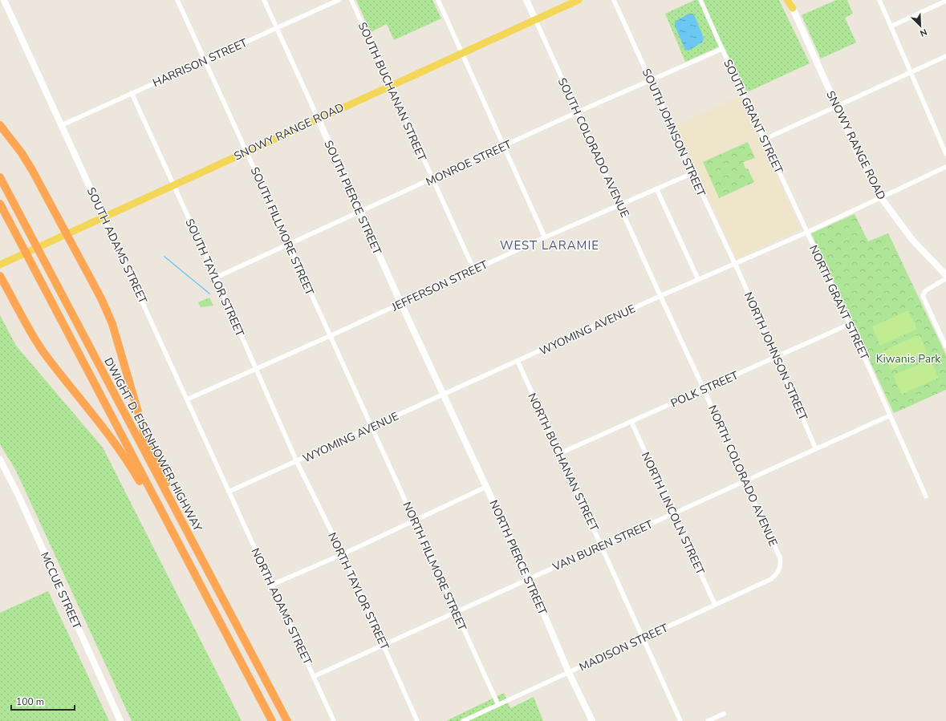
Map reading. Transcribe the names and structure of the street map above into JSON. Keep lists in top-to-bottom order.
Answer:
{
  "streets": {
    "highway": ["DWIGHT D. EISENHOWER HIGHWAY"],
    "main road": [
      "SNOWY RANGE ROAD",
      "SOUTH COLORADO AVENUE",
      "SOUTH PIERCE STREET",
      "SOUTH ADAMS STREET",
      "NORTH PIERCE STREET",
      "MCCUE STREET"
    ],
    "street": [
      "HARRISON STREET",
      "SOUTH BUCHANAN STREET",
      "SOUTH GRANT STREET",
      "SOUTH JOHNSON STREET",
      "MONROE STREET",
      "SOUTH FILLMORE STREET",
      "SOUTH TAYLOR STREET",
      "JEFFERSON STREET",
      "NORTH GRANT STREET",
      "WYOMING AVENUE",
      "NORTH JOHNSON STREET",
      "POLK STREET",
      "NORTH BUCHANAN STREET",
      "NORTH COLORADO AVENUE",
      "NORTH LINCOLN STREET",
      "VAN BUREN STREET",
      "NORTH FILLMORE STREET",
      "NORTH TAYLOR STREET",
      "NORTH ADAMS STREET",
      "MADISON STREET"
    ]
  },
  "crossings": [
    ["HARRISON STREET", "SOUTH PIERCE STREET"],
    ["HARRISON STREET", "SOUTH FILLMORE STREET"],
    ["HARRISON STREET", "SOUTH ADAMS STREET"],
    ["HARRISON STREET", "SOUTH TAYLOR STREET"],
    ["SOUTH BUCHANAN STREET", "SNOWY RANGE ROAD"],
    ["SOUTH BUCHANAN STREET", "MONROE STREET"],
    ["SOUTH BUCHANAN STREET", "JEFFERSON STREET"],
    ["SOUTH GRANT STREET", "MONROE STREET"],
    ["SOUTH GRANT STREET", "NORTH GRANT STREET"],
    ["SOUTH GRANT STREET", "WYOMING AVENUE"],
    ["SNOWY RANGE ROAD", "SOUTH COLORADO AVENUE"],
    ["SNOWY RANGE ROAD", "SOUTH PIERCE STREET"],
    ["SNOWY RANGE ROAD", "SOUTH FILLMORE STREET"],
    ["SNOWY RANGE ROAD", "SOUTH ADAMS STREET"],
    ["SNOWY RANGE ROAD", "SOUTH TAYLOR STREET"],
    ["SNOWY RANGE ROAD", "WYOMING AVENUE"],
    ["SOUTH JOHNSON STREET", "MONROE STREET"],
    ["SOUTH JOHNSON STREET", "JEFFERSON STREET"],
    ["SOUTH JOHNSON STREET", "WYOMING AVENUE"],
    ["SOUTH JOHNSON STREET", "NORTH JOHNSON STREET"],
    ["SOUTH COLORADO AVENUE", "MONROE STREET"],
    ["SOUTH COLORADO AVENUE", "JEFFERSON STREET"],
    ["SOUTH COLORADO AVENUE", "WYOMING AVENUE"],
    ["SOUTH COLORADO AVENUE", "NORTH COLORADO AVENUE"],
    ["MONROE STREET", "SOUTH PIERCE STREET"],
    ["MONROE STREET", "SOUTH FILLMORE STREET"],
    ["MONROE STREET", "SOUTH TAYLOR STREET"],
    ["SOUTH PIERCE STREET", "JEFFERSON STREET"],
    ["SOUTH PIERCE STREET", "WYOMING AVENUE"],
    ["SOUTH PIERCE STREET", "NORTH PIERCE STREET"],
    ["SOUTH FILLMORE STREET", "JEFFERSON STREET"],
    ["SOUTH FILLMORE STREET", "WYOMING AVENUE"],
    ["SOUTH FILLMORE STREET", "NORTH FILLMORE STREET"],
    ["SOUTH ADAMS STREET", "JEFFERSON STREET"],
    ["SOUTH ADAMS STREET", "WYOMING AVENUE"],
    ["SOUTH ADAMS STREET", "NORTH ADAMS STREET"],
    ["SOUTH TAYLOR STREET", "JEFFERSON STREET"],
    ["SOUTH TAYLOR STREET", "WYOMING AVENUE"],
    ["SOUTH TAYLOR STREET", "NORTH TAYLOR STREET"],
    ["NORTH GRANT STREET", "WYOMING AVENUE"],
    ["NORTH GRANT STREET", "POLK STREET"],
    ["NORTH GRANT STREET", "VAN BUREN STREET"],
    ["WYOMING AVENUE", "NORTH JOHNSON STREET"],
    ["WYOMING AVENUE", "NORTH BUCHANAN STREET"],
    ["WYOMING AVENUE", "NORTH COLORADO AVENUE"],
    ["WYOMING AVENUE", "NORTH PIERCE STREET"],
    ["WYOMING AVENUE", "NORTH FILLMORE STREET"],
    ["WYOMING AVENUE", "NORTH TAYLOR STREET"],
    ["WYOMING AVENUE", "NORTH ADAMS STREET"],
    ["NORTH JOHNSON STREET", "POLK STREET"],
    ["NORTH JOHNSON STREET", "VAN BUREN STREET"],
    ["POLK STREET", "NORTH BUCHANAN STREET"],
    ["POLK STREET", "NORTH COLORADO AVENUE"],
    ["POLK STREET", "NORTH LINCOLN STREET"],
    ["NORTH BUCHANAN STREET", "VAN BUREN STREET"],
    ["NORTH BUCHANAN STREET", "MADISON STREET"],
    ["NORTH COLORADO AVENUE", "VAN BUREN STREET"],
    ["NORTH COLORADO AVENUE", "MADISON STREET"],
    ["NORTH LINCOLN STREET", "VAN BUREN STREET"],
    ["NORTH LINCOLN STREET", "MADISON STREET"],
    ["VAN BUREN STREET", "NORTH PIERCE STREET"],
    ["VAN BUREN STREET", "NORTH FILLMORE STREET"],
    ["VAN BUREN STREET", "NORTH TAYLOR STREET"],
    ["VAN BUREN STREET", "NORTH ADAMS STREET"],
    ["NORTH PIERCE STREET", "MADISON STREET"],
    ["NORTH FILLMORE STREET", "MADISON STREET"]
  ],
  "districts": ["WEST LARAMIE"],
  "parks": ["Kiwanis Park"],
  "scale_bar": "100 m",
  "north": "bottom right"
}
